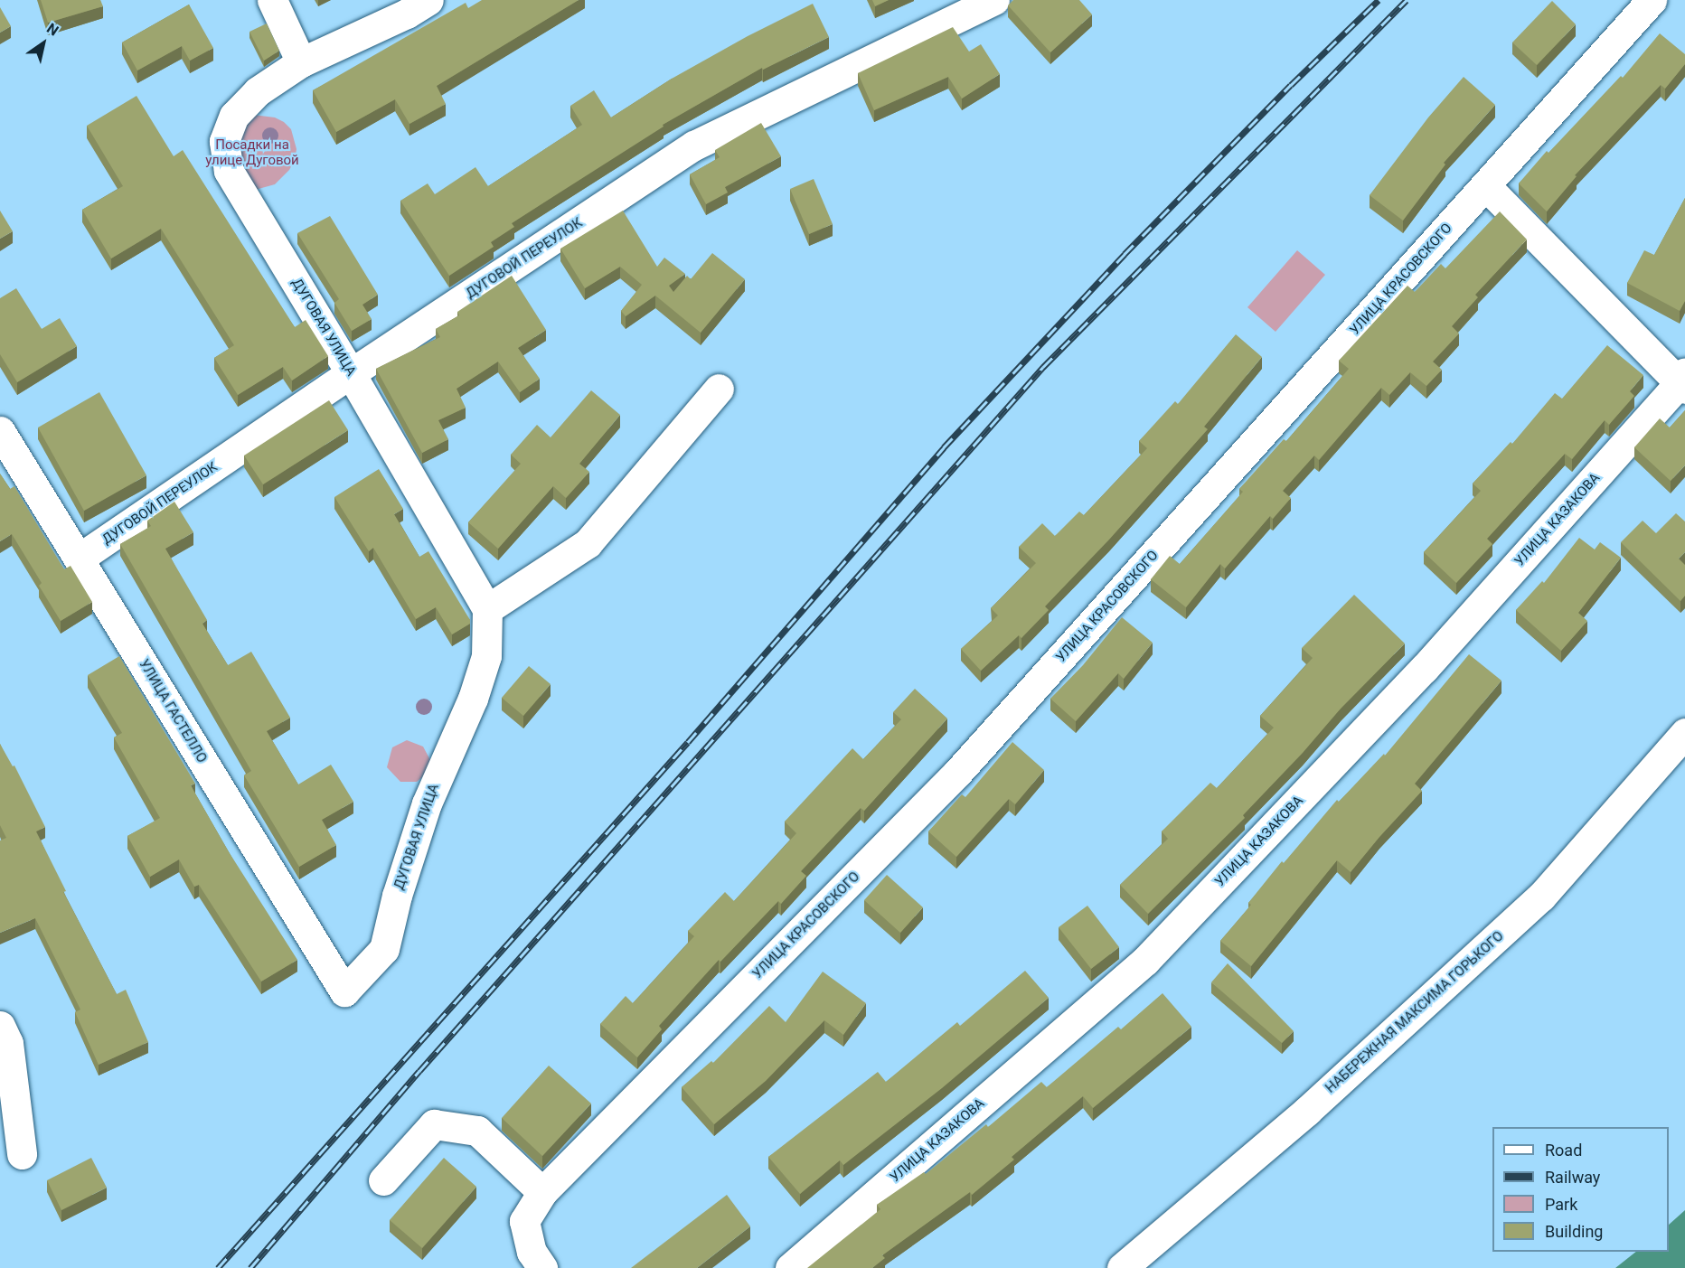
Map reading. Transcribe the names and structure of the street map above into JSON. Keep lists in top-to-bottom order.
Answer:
{
  "streets": {
    "street": [
      "ДУГОВОЙ ПЕРЕУЛОК",
      "УЛИЦА КРАСОВСКОГО",
      "ДУГОВАЯ УЛИЦА",
      "УЛИЦА КАЗАКОВА",
      "УЛИЦА ГАСТЕЛЛО",
      "НАБЕРЕЖНАЯ МАКСИМА ГОРЬКОГО"
    ]
  },
  "crossings": [
    ["ДУГОВОЙ ПЕРЕУЛОК", "ДУГОВАЯ УЛИЦА"],
    ["ДУГОВОЙ ПЕРЕУЛОК", "УЛИЦА ГАСТЕЛЛО"],
    ["ДУГОВАЯ УЛИЦА", "УЛИЦА ГАСТЕЛЛО"]
  ],
  "parks": ["Посадки на улице Дуговой"],
  "legend": [
    "Road",
    "Railway",
    "Park",
    "Building"
  ],
  "north": "top right"
}
